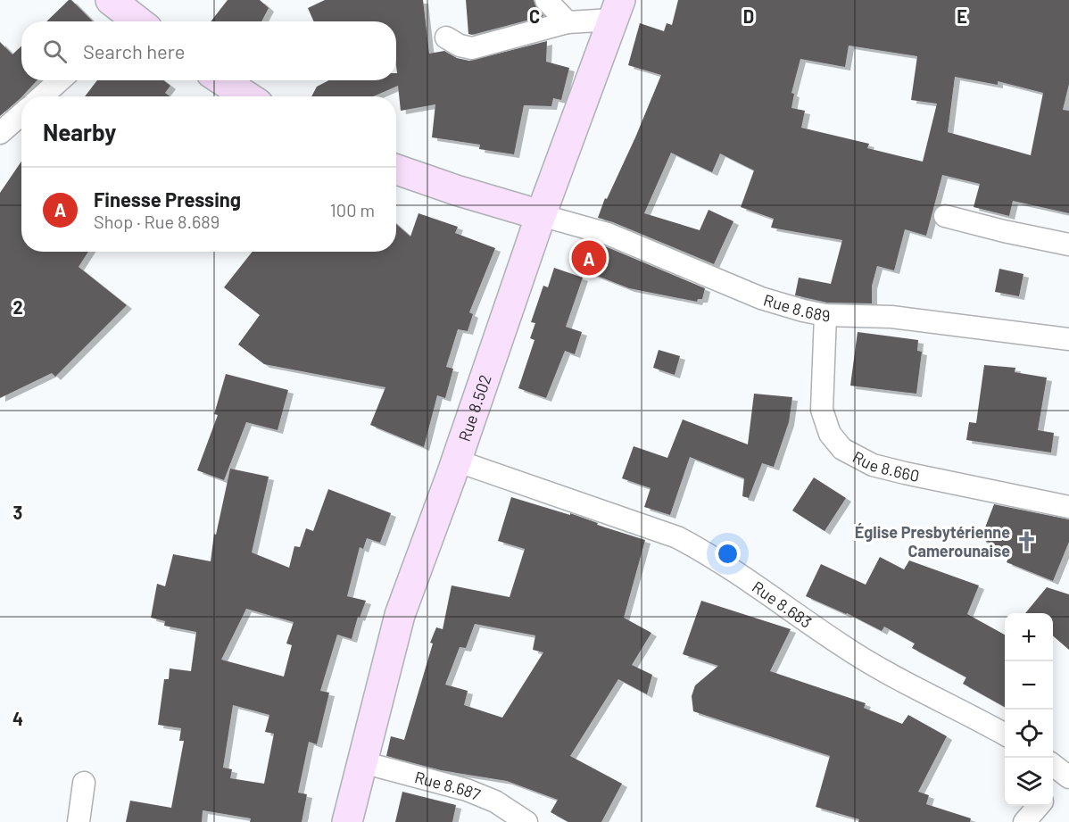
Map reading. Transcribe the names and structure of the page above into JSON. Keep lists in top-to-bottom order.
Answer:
{
  "streets": {
    "main road": ["Rue 8.502"],
    "street": [
      "Rue 8.689",
      "Rue 8.660",
      "Rue 8.683",
      "Rue 8.687"
    ]
  },
  "crossings": [
    ["Rue 8.689", "Rue 8.502"],
    ["Rue 8.689", "Rue 8.660"],
    ["Rue 8.502", "Rue 8.683"],
    ["Rue 8.502", "Rue 8.687"]
  ],
  "places": {
    "church": ["Église Presbytérienne Camerounaise"]
  },
  "page": {
    "search": "Search here",
    "heading": "Nearby",
    "list": [
      {
        "mark": "A",
        "name": "Finesse Pressing",
        "note": "Shop · Rue 8.689",
        "value": "100 m"
      }
    ],
    "pins": "A",
    "map_buttons": ["+", "−"]
  },
  "grid": {
    "columns": ["C", "D", "E"],
    "rows": ["2", "3", "4"]
  }
}
